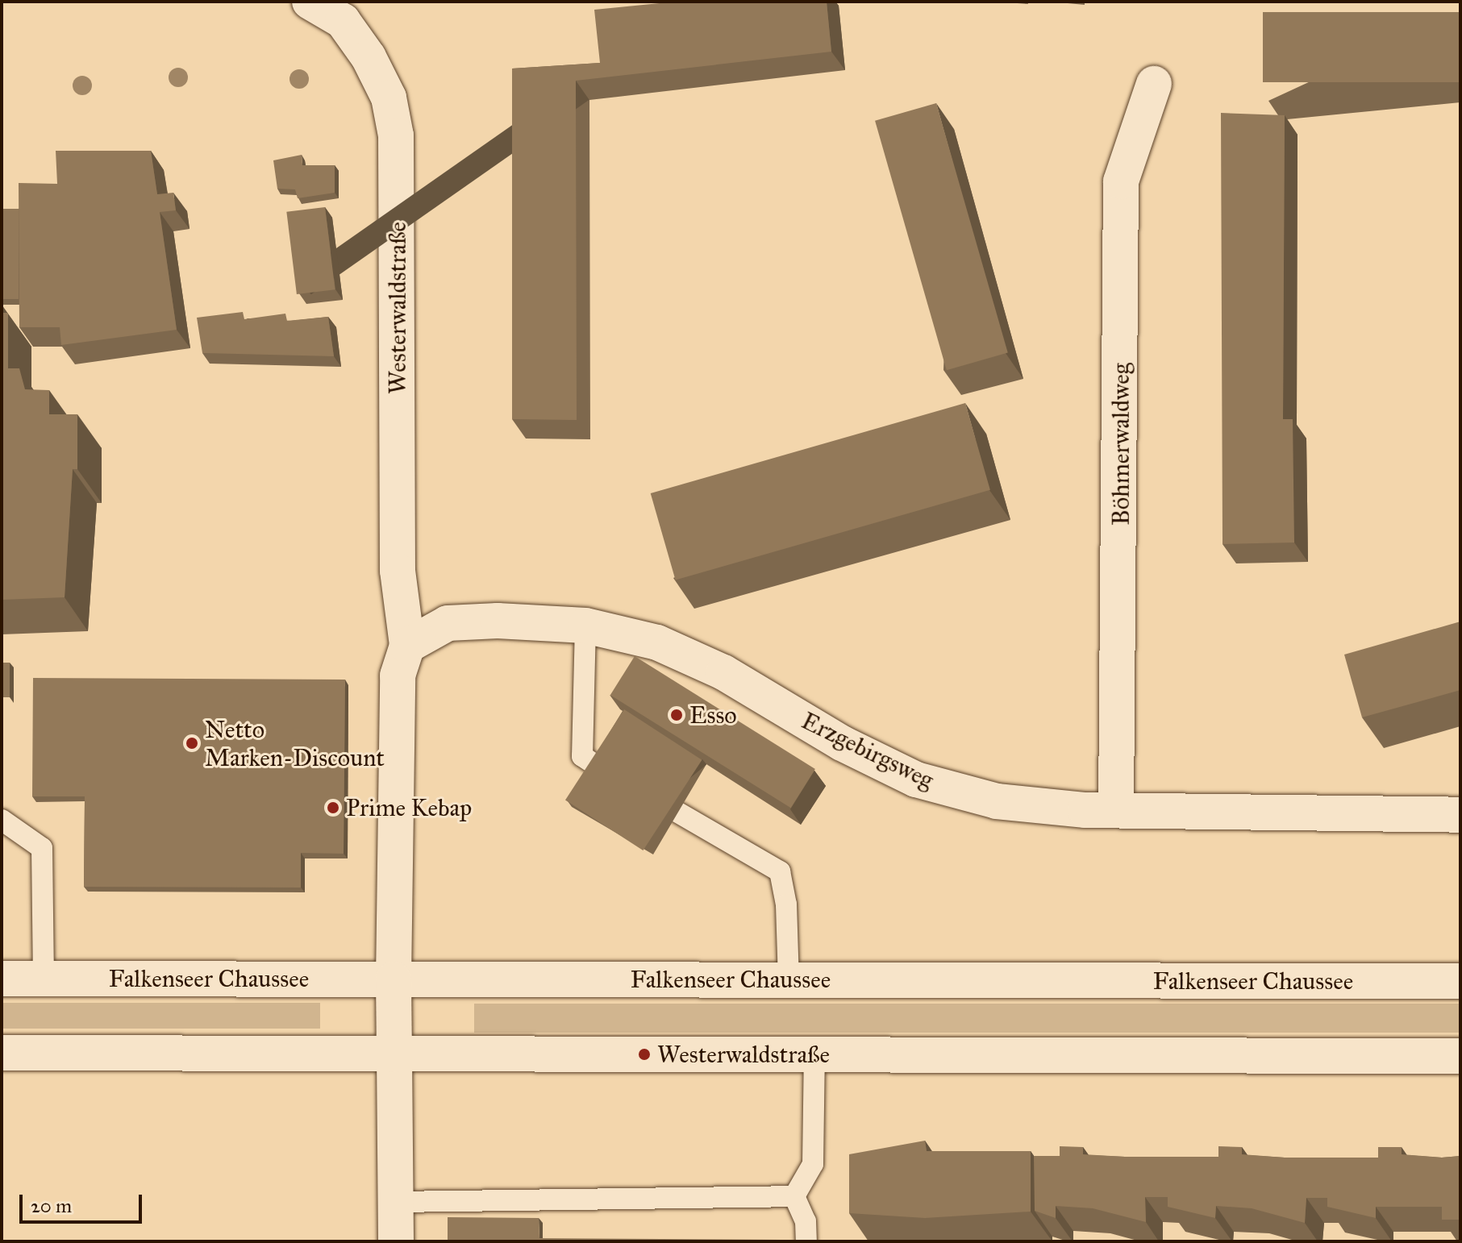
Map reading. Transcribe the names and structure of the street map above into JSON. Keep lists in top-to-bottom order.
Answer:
{
  "streets": {
    "street": [
      "Westerwaldstraße",
      "Böhmerwaldweg",
      "Erzgebirgsweg",
      "Falkenseer Chaussee"
    ]
  },
  "crossings": [
    ["Westerwaldstraße", "Erzgebirgsweg"],
    ["Westerwaldstraße", "Falkenseer Chaussee"],
    ["Böhmerwaldweg", "Erzgebirgsweg"]
  ],
  "places": [
    "Esso",
    "Netto Marken-Discount",
    "Prime Kebap",
    "Westerwaldstraße"
  ],
  "scale_bar": "20 m"
}
